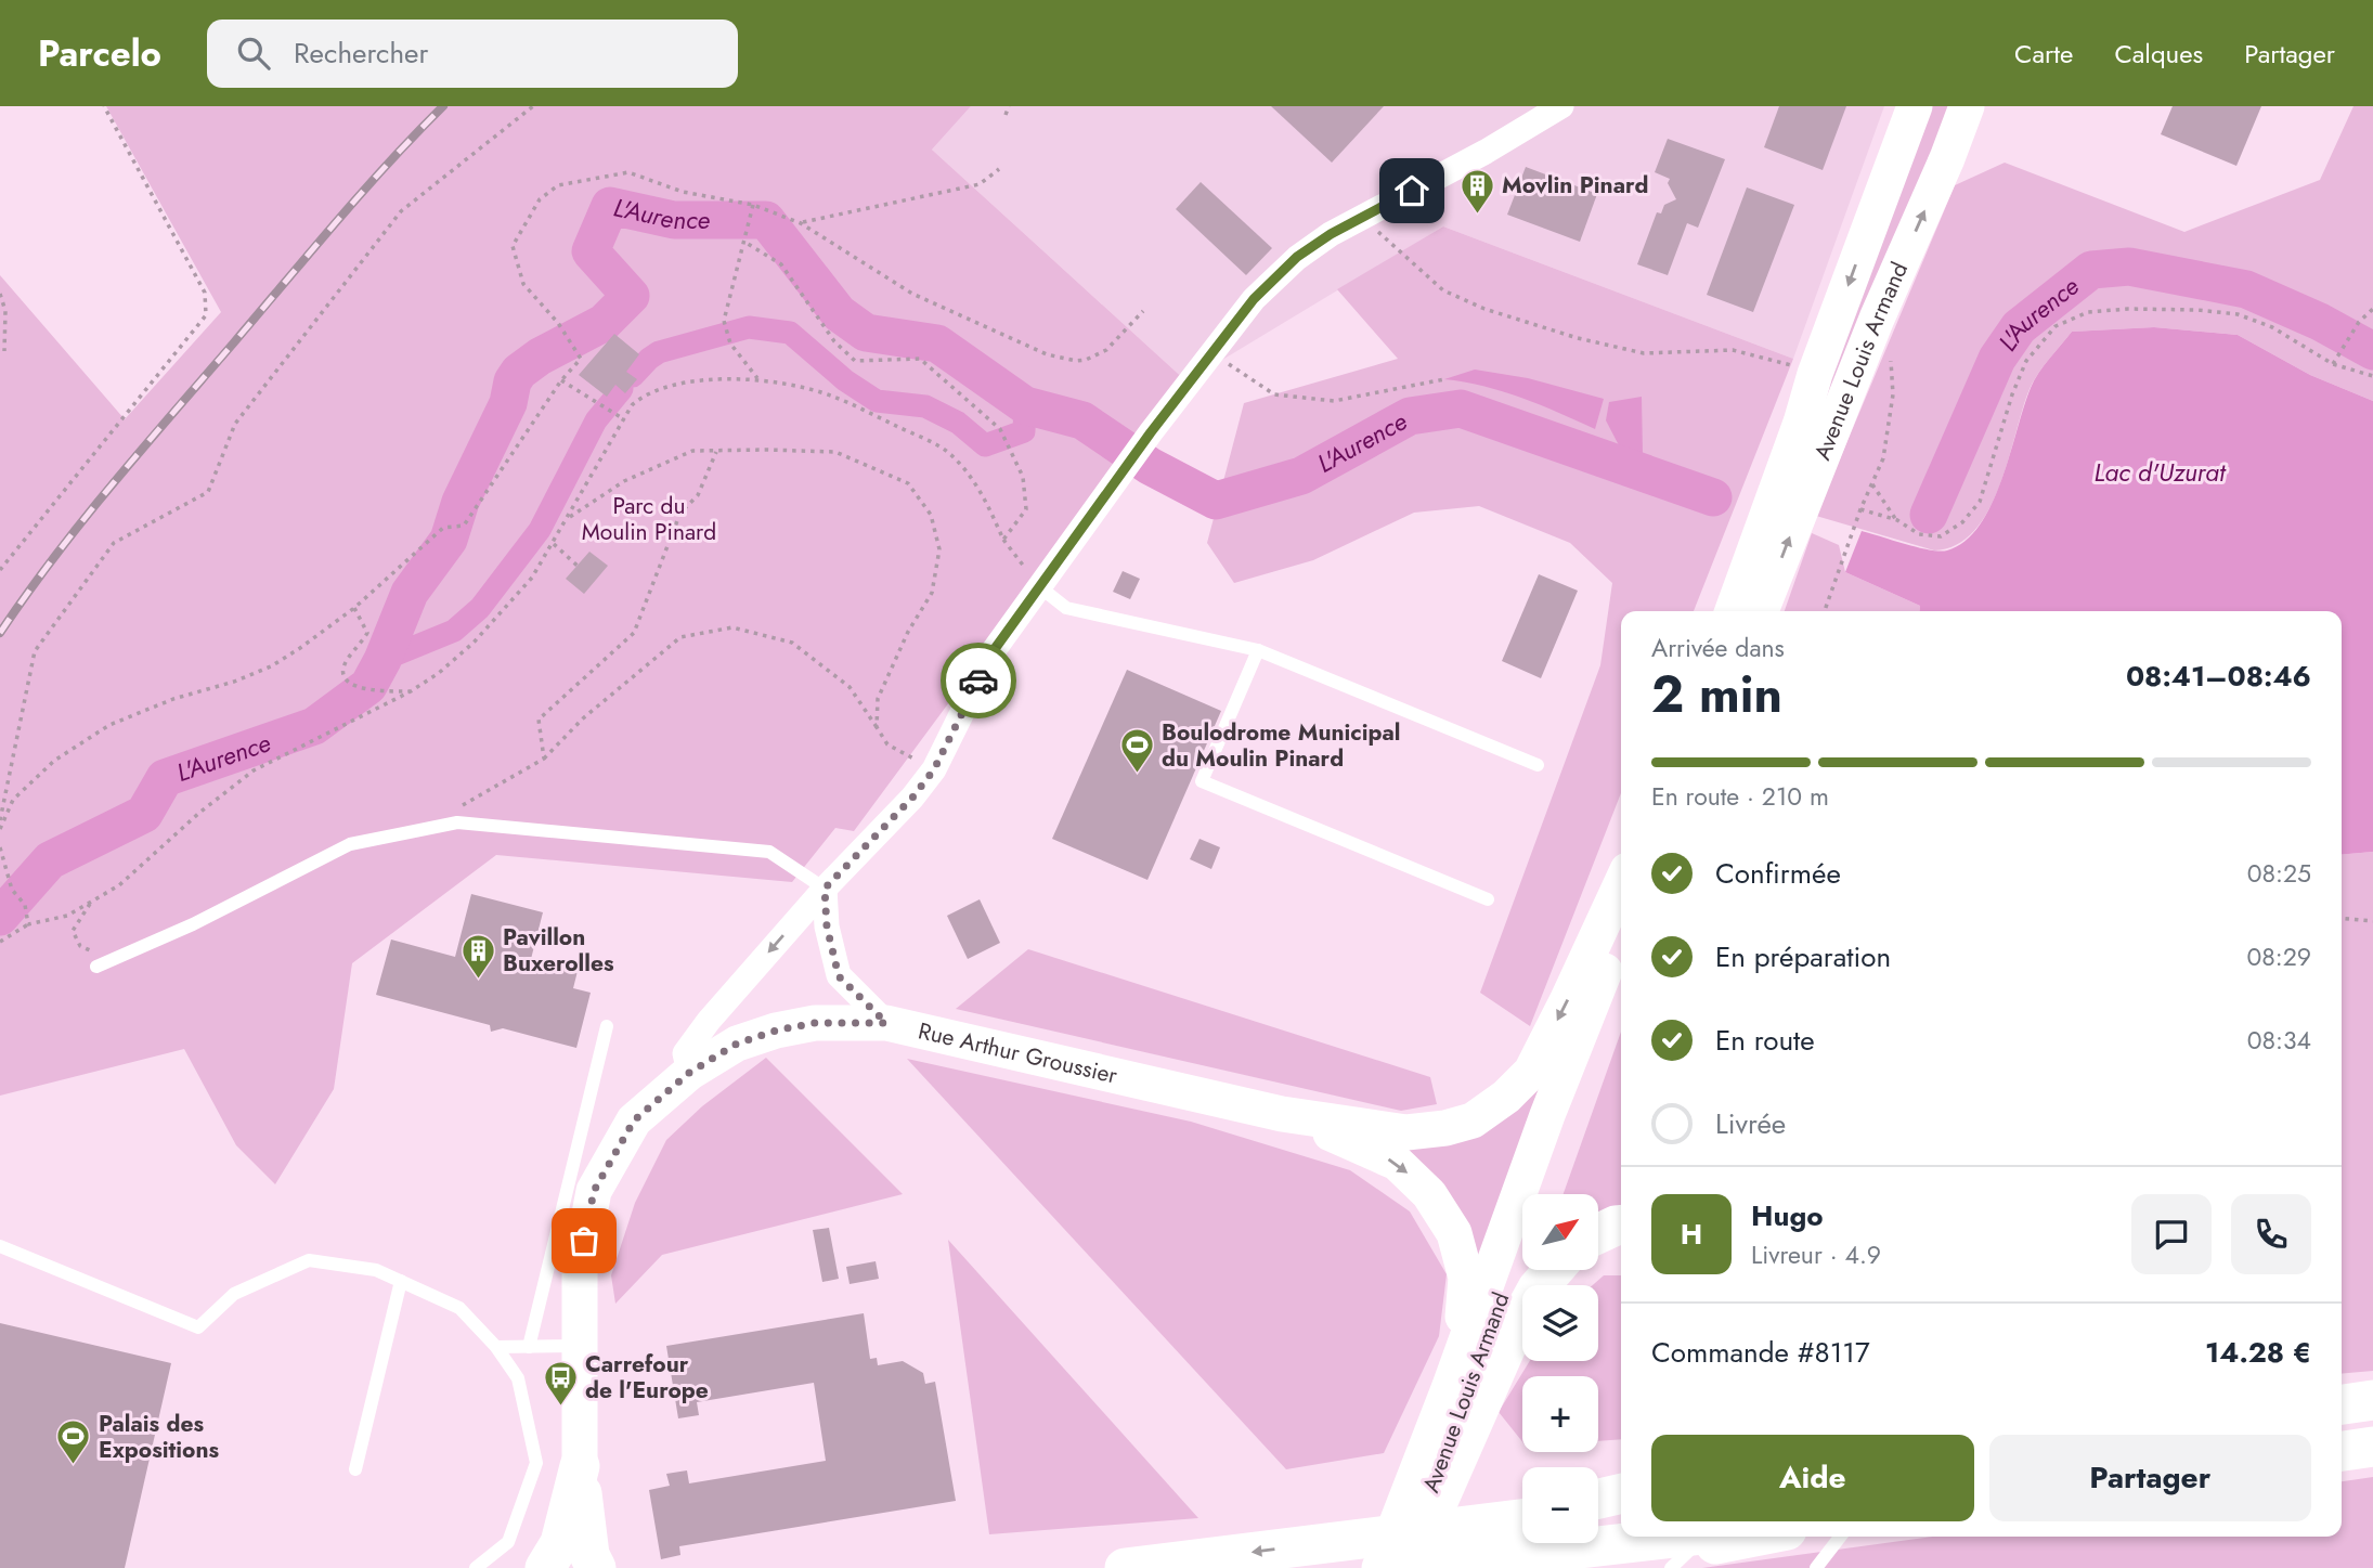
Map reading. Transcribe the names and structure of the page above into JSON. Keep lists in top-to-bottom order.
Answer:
{
  "streets": {
    "main road": ["Avenue Louis Armand", "Rue Arthur Groussier"]
  },
  "water": ["L'Aurence", "Lac d'Uzurat"],
  "parks": ["Parc du Moulin Pinard"],
  "places": {
    "building": ["Movlin Pinard", "Pavillon Buxerolles"],
    "sports": ["Boulodrome Municipal du Moulin Pinard", "Palais des Expositions"],
    "bus stop": ["Carrefour de l'Europe"]
  },
  "north": "top right",
  "page": {
    "header": "Parcelo",
    "search": "Rechercher",
    "nav": ["Carte", "Calques", "Partager"],
    "heading": ["2 min", "Arrivée dans", "08:41–08:46"],
    "panel": [
      "Hugo",
      "Livreur · 4.9",
      "Commande #8117",
      "14.28 €"
    ],
    "bar": "En route · 210 m",
    "list": [
      ["Confirmée", "08:25"],
      ["En préparation", "08:29"],
      ["En route", "08:34"],
      "Livrée"
    ],
    "map_buttons": ["+", "−"],
    "round": "H",
    "buttons": ["Aide", "Partager"]
  }
}
